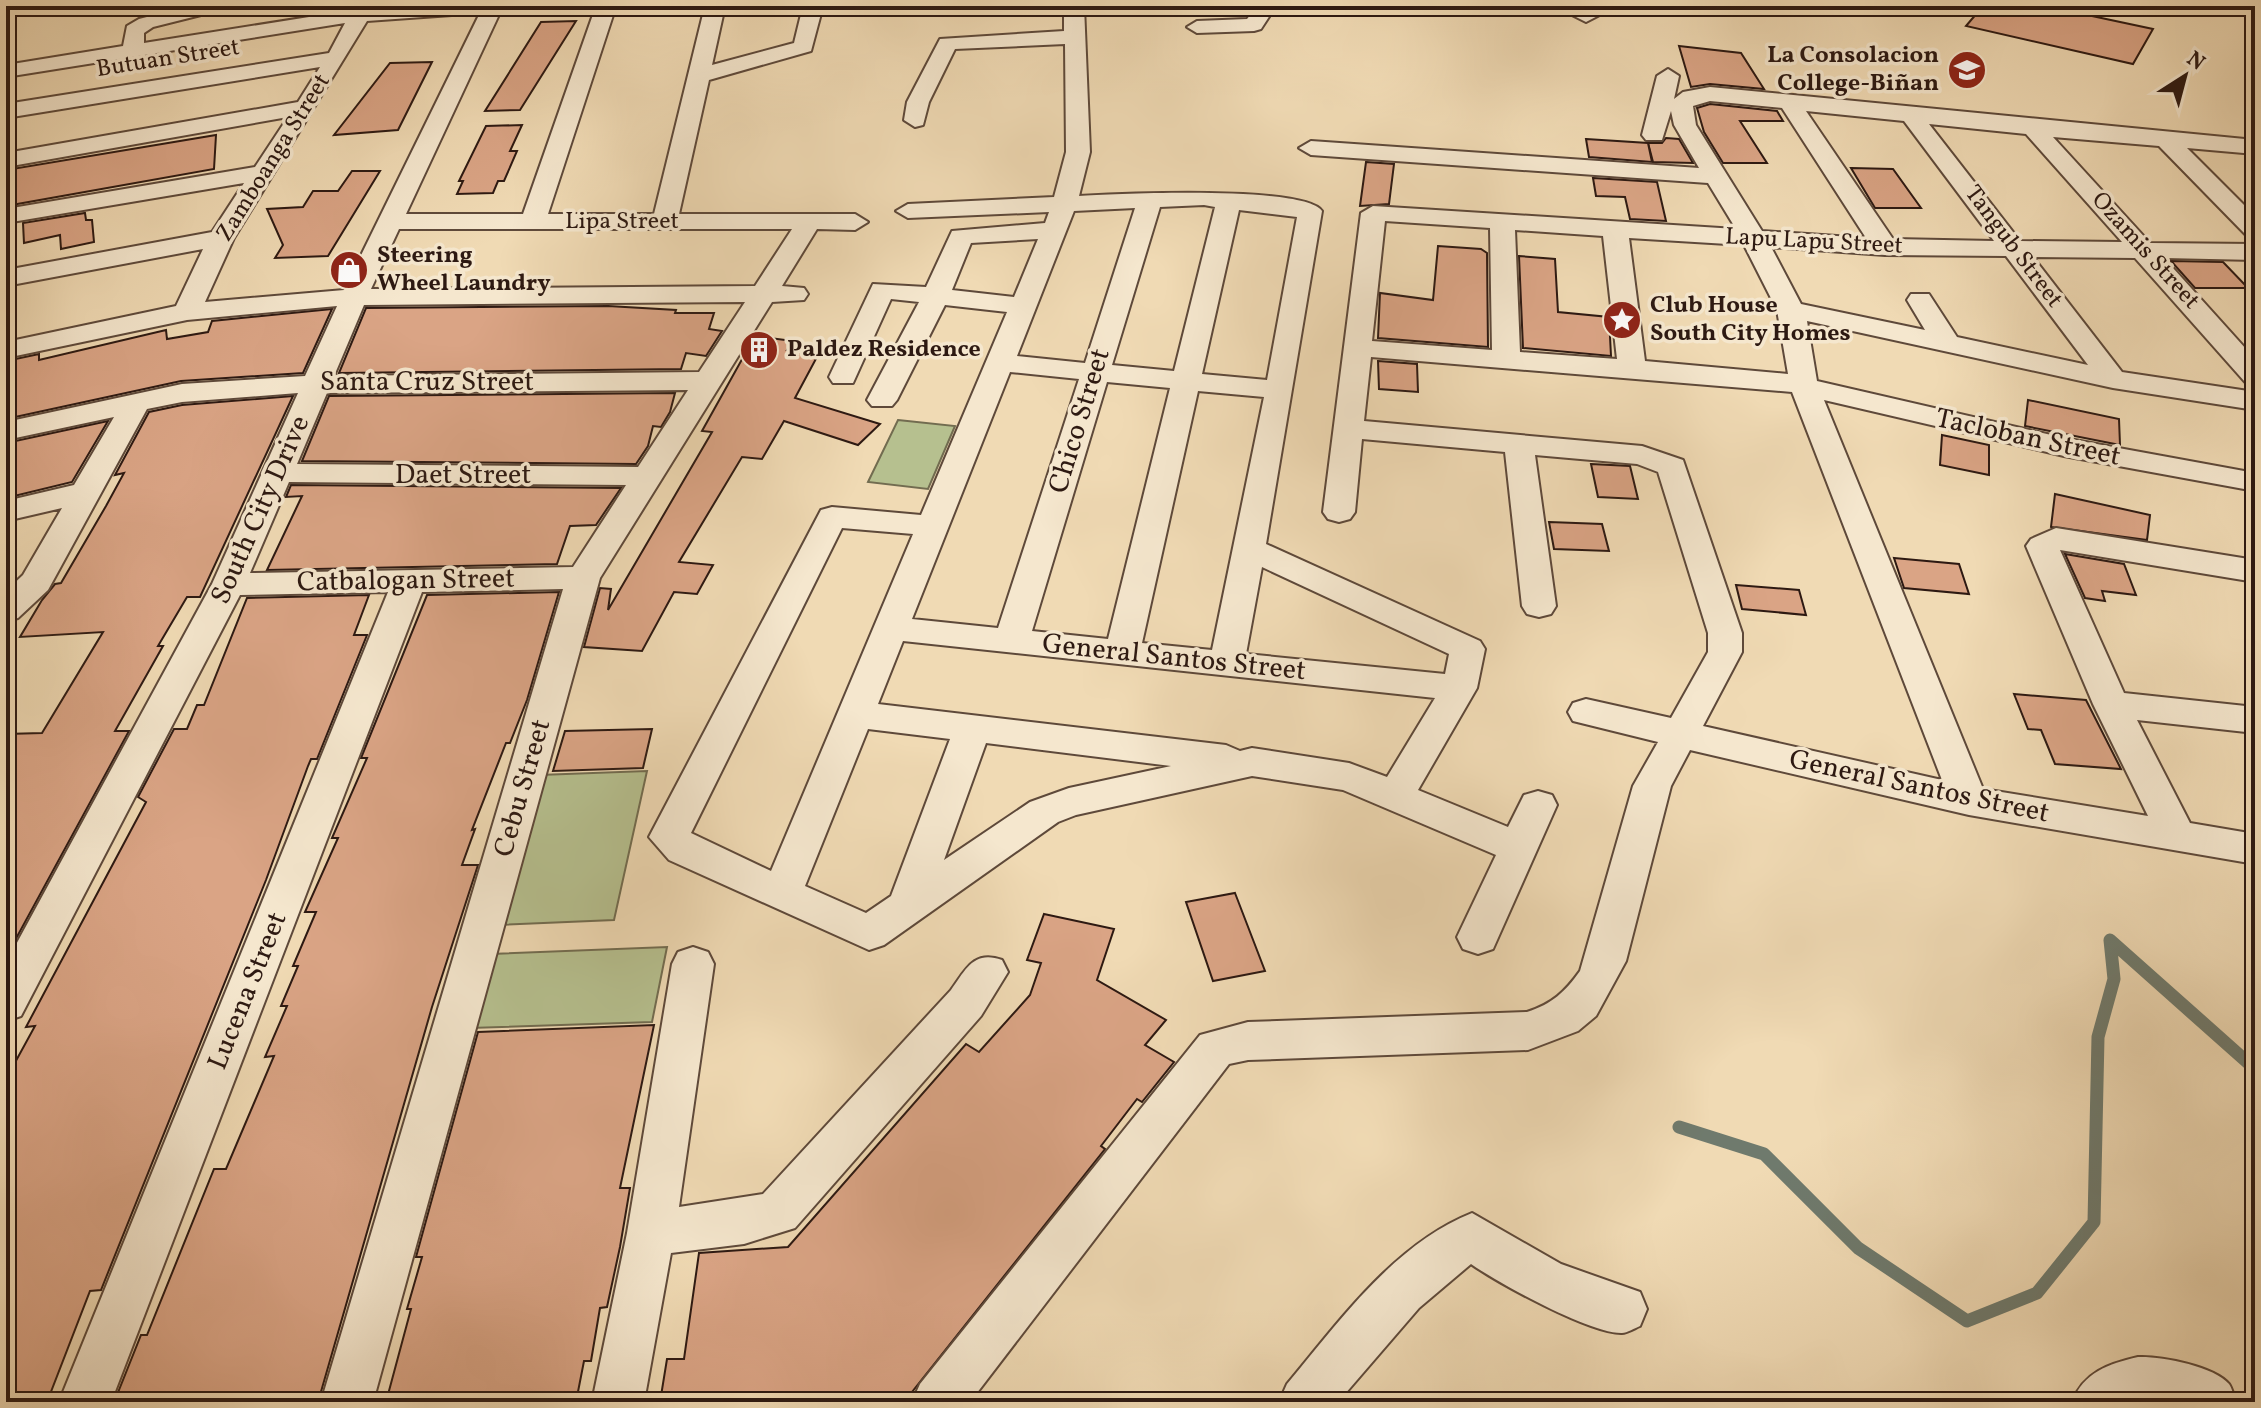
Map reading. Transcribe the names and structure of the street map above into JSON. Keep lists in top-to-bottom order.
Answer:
{
  "streets": {
    "street": [
      "Butuan Street",
      "Zamboanga Street",
      "Lipa Street",
      "Lapu Lapu Street",
      "Tangub Street",
      "Ozamis Street",
      "Santa Cruz Street",
      "Chico Street",
      "Tacloban Street",
      "Daet Street",
      "South City Drive",
      "Catbalogan Street",
      "General Santos Street",
      "Cebu Street",
      "Lucena Street"
    ]
  },
  "crossings": [
    ["Butuan Street", "Zamboanga Street"],
    ["Lipa Street", "South City Drive"],
    ["Lipa Street", "Cebu Street"],
    ["Lapu Lapu Street", "Tangub Street"],
    ["Lapu Lapu Street", "Ozamis Street"],
    ["Lapu Lapu Street", "Tacloban Street"],
    ["Santa Cruz Street", "South City Drive"],
    ["Santa Cruz Street", "Cebu Street"],
    ["Chico Street", "General Santos Street"],
    ["Daet Street", "South City Drive"],
    ["Daet Street", "Cebu Street"],
    ["South City Drive", "Catbalogan Street"],
    ["Catbalogan Street", "Cebu Street"],
    ["Catbalogan Street", "Lucena Street"]
  ],
  "places": {
    "school or university": ["La Consolacion College-Biñan"],
    "shop": ["Steering Wheel Laundry"],
    "place": ["Club House South City Homes"],
    "building": ["Paldez Residence"]
  },
  "north": "top right"
}
